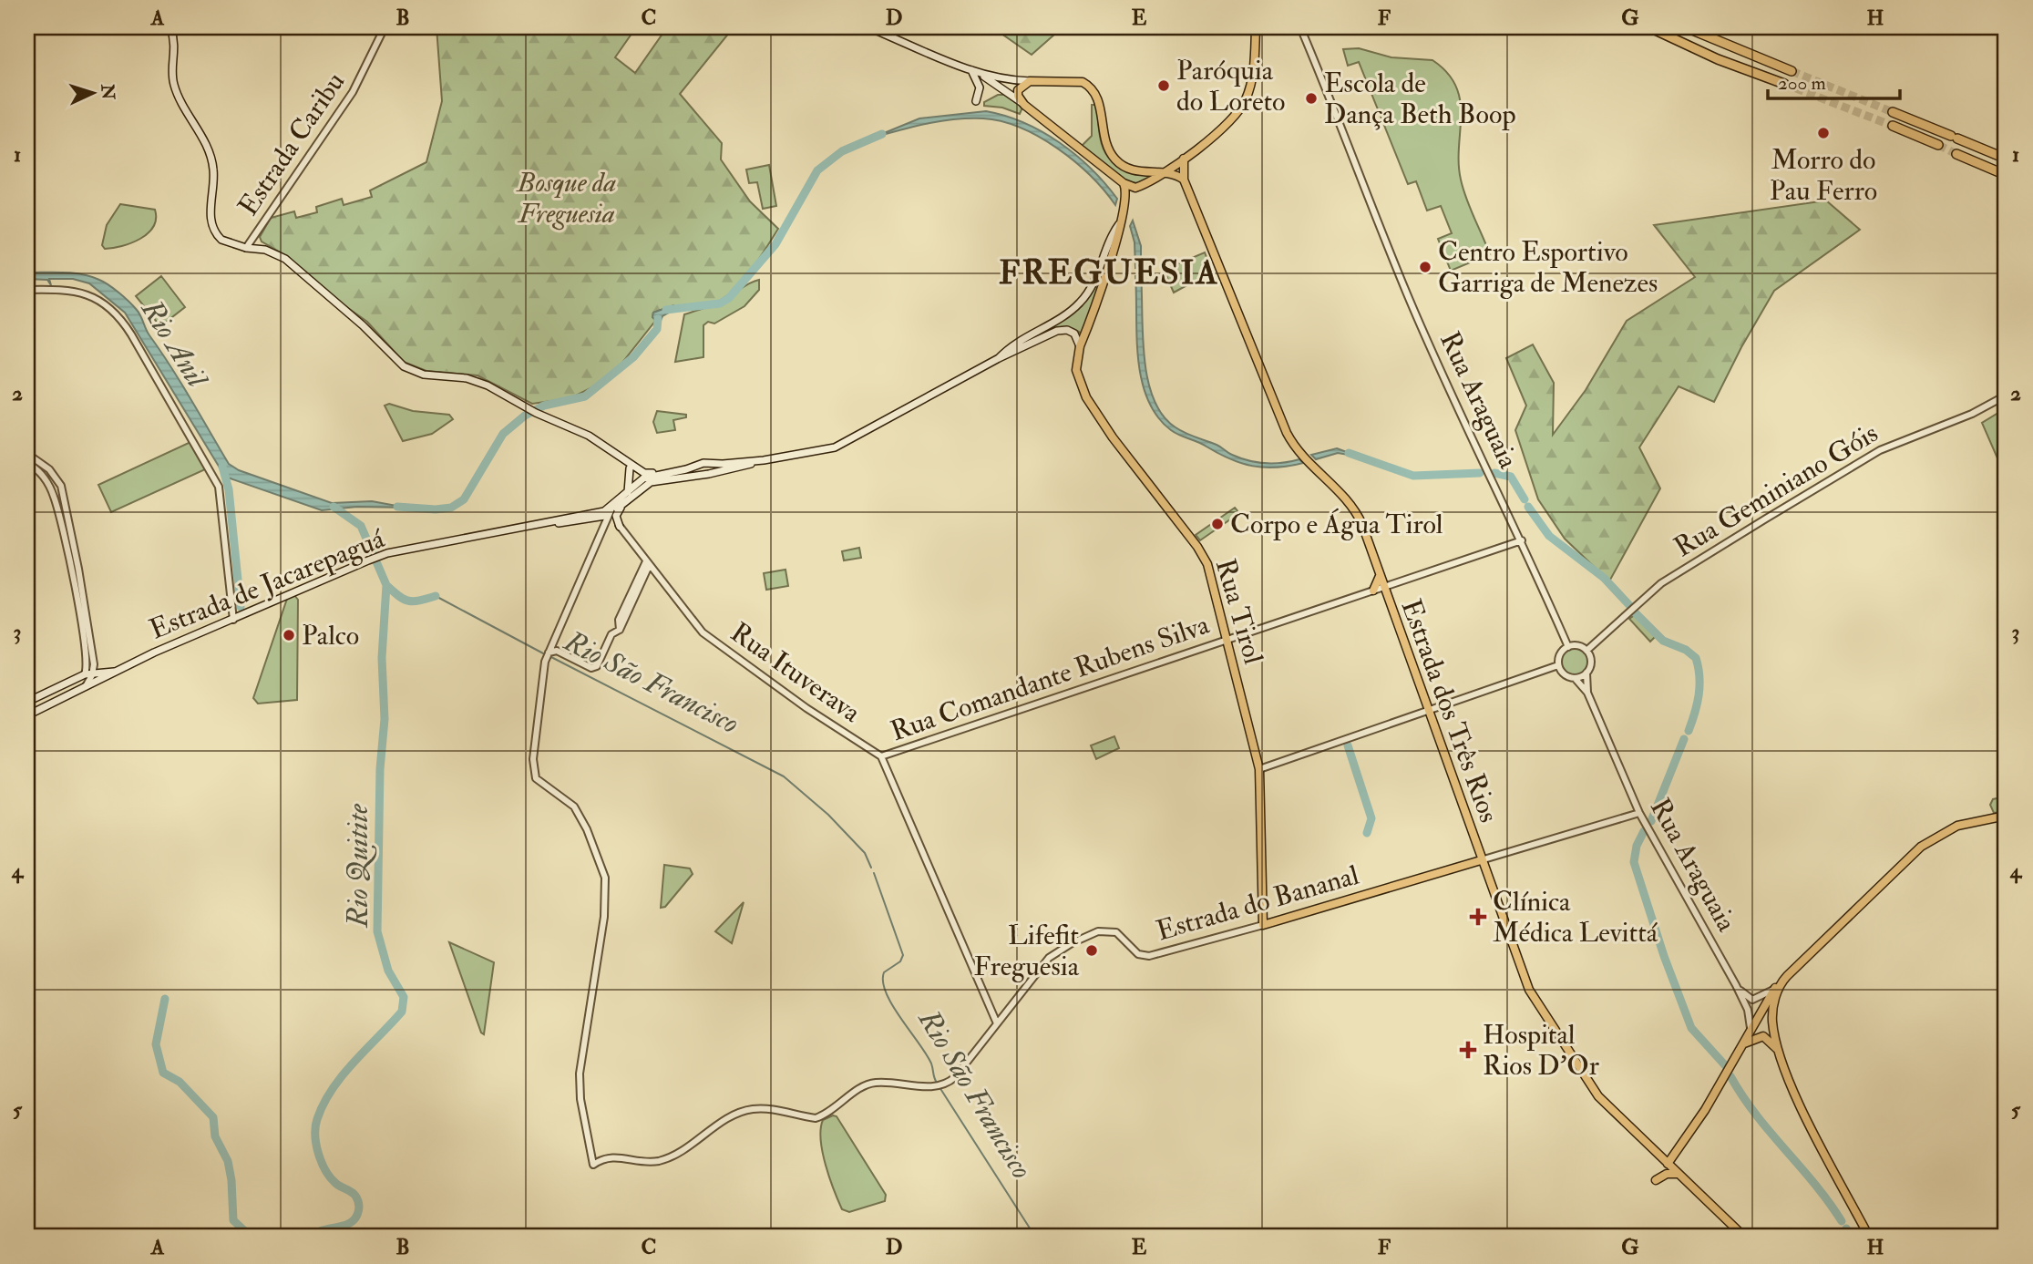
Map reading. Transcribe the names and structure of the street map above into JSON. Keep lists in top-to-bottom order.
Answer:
{
  "streets": {
    "main road": [
      "Estrada de Jacarepaguá",
      "Rua Tirol",
      "Estrada dos Três Rios",
      "Estrada do Bananal"
    ],
    "street": [
      "Estrada Caribu",
      "Rua Araguaia",
      "Rua Geminiano Góis",
      "Rua Ituverava",
      "Rua Comandante Rubens Silva"
    ]
  },
  "crossings": [
    ["Rua Araguaia", "Rua Geminiano Góis"],
    ["Rua Araguaia", "Rua Comandante Rubens Silva"],
    ["Rua Araguaia", "Estrada do Bananal"],
    ["Estrada de Jacarepaguá", "Rua Tirol"],
    ["Estrada de Jacarepaguá", "Rua Ituverava"],
    ["Rua Tirol", "Rua Comandante Rubens Silva"],
    ["Rua Tirol", "Estrada do Bananal"],
    ["Rua Ituverava", "Rua Comandante Rubens Silva"],
    ["Rua Comandante Rubens Silva", "Estrada dos Três Rios"],
    ["Estrada dos Três Rios", "Estrada do Bananal"]
  ],
  "districts": ["FREGUESIA"],
  "water": ["Rio Anil", "Rio São Francisco", "Rio Quitite"],
  "parks": ["Bosque da Freguesia"],
  "places": {
    "other": [
      "Paróquia do Loreto",
      "Escola de Dança Beth Boop",
      "Morro do Pau Ferro",
      "Centro Esportivo Garriga de Menezes",
      "Corpo e Água Tirol",
      "Palco",
      "Lifefit Freguesia"
    ],
    "health": ["Clínica Médica Levittá", "Hospital Rios D'Or"]
  },
  "scale_bar": "200 m",
  "north": "right",
  "grid": {
    "columns": [
      "A",
      "B",
      "C",
      "D",
      "E",
      "F",
      "G",
      "H"
    ],
    "rows": [
      "1",
      "2",
      "3",
      "4",
      "5"
    ]
  }
}
